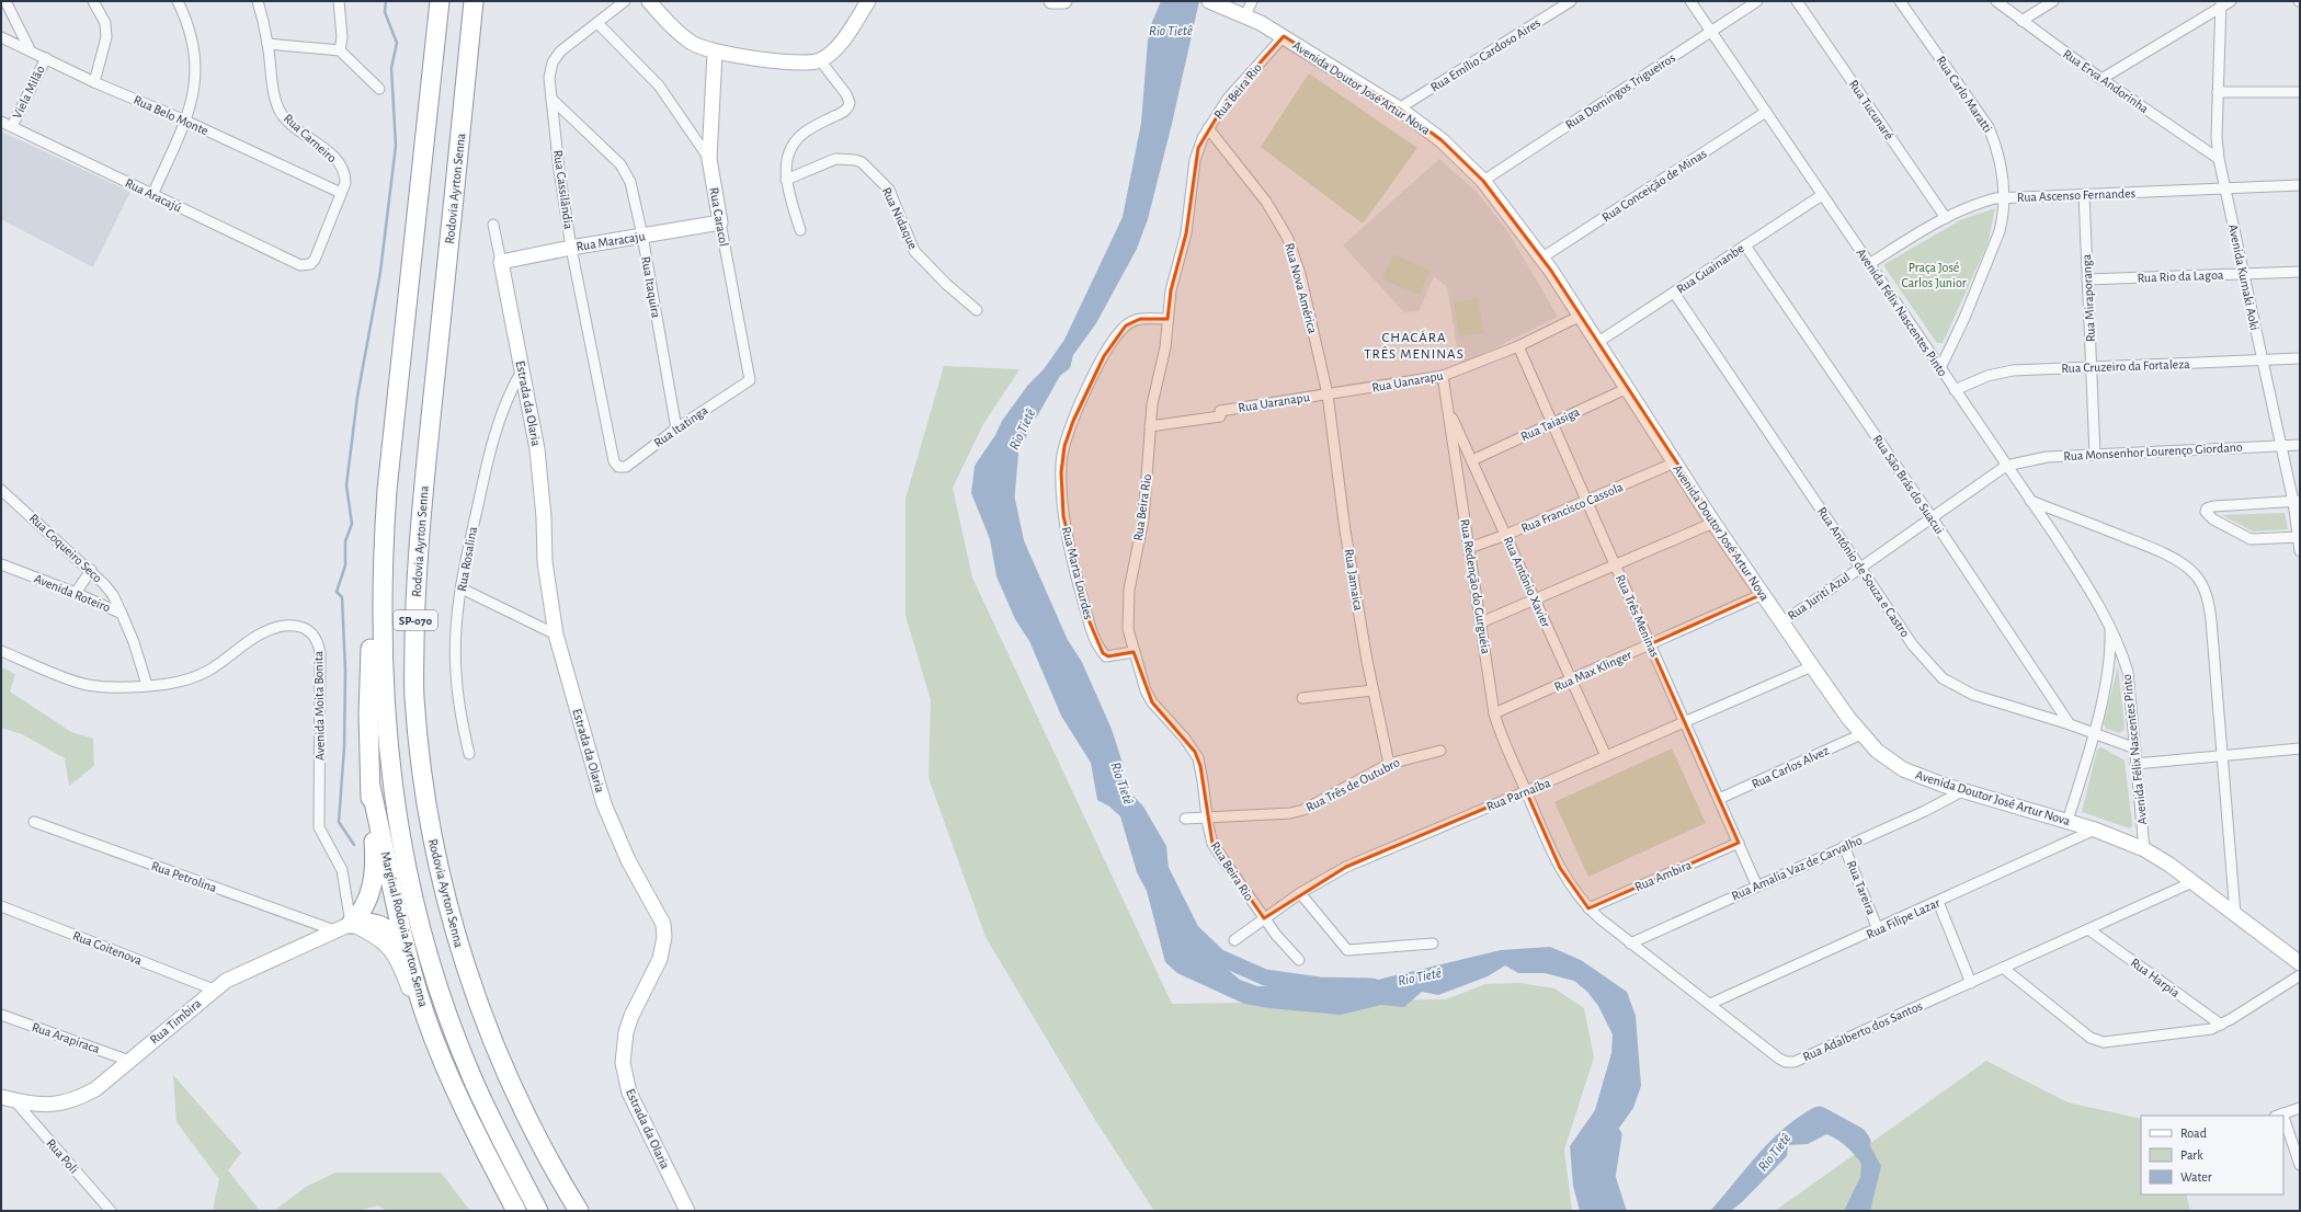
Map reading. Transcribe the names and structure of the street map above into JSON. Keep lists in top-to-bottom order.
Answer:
{
  "streets": {
    "highway": ["Rodovia Ayrton Senna", "SP-070", "Marginal Rodovia Ayrton Senna"],
    "main road": [
      "Avenida Doutor José Artur Nova",
      "Rua Caracol",
      "Rua Maracaju",
      "Estrada da Olaria",
      "Rua Timbira"
    ],
    "street": [
      "Rua Emílio Cardoso Aires",
      "Rua Erva Andorinha",
      "Rua Beira Rio",
      "Rua Domingos Trigueiros",
      "Viela Milão",
      "Rua Carlo Maratti",
      "Rua Tucunaré",
      "Rua Belo Monte",
      "Rua Carneiro",
      "Rua Conceição de Minas",
      "Rua Cassilândia",
      "Rua Aracajú",
      "Rua Ascenso Fernandes",
      "Rua Nidaque",
      "Rua Guainanbe",
      "Rua Rio da Lagoa",
      "Avenida Kumaki Aoki",
      "Rua Itaquira",
      "Rua Nova América",
      "Rua Miraporanga",
      "Avenida Félix Nascentes Pinto",
      "Rua Cruzeiro da Fortaleza",
      "Rua Uanarapu",
      "Rua Uaranapu",
      "Rua Taiasiga",
      "Rua Itatinga",
      "Rua Monsenhor Lourenço Giordano",
      "Rua São Brás do Suacui",
      "Rua Francisco Cassola",
      "Rua Coqueiro Seco",
      "Rua Rosalina",
      "Rua Antônio de Souza e Castro",
      "Rua Marta Lourdes",
      "Rua Jamaica",
      "Rua Antônio Xavier",
      "Rua Redenção do Gurguéia",
      "Avenida Roteiro",
      "Rua Juriti Azul",
      "Rua Três Meninas",
      "Rua Max Klinger",
      "Avenida Moita Bonita",
      "Rua Carlos Alvez",
      "Rua Três de Outubro",
      "Rua Parnaíba",
      "Rua Amalia Vaz de Carvalho",
      "Rua Ambira",
      "Rua Petrolina",
      "Rua Tareira",
      "Rua Filipe Lazar",
      "Rua Coitenova",
      "Rua Harpia",
      "Rua Adalberto dos Santos",
      "Rua Arapiraca",
      "Rua Poli"
    ]
  },
  "crossings": [
    ["Rua Emílio Cardoso Aires", "Avenida Doutor José Artur Nova"],
    ["Rua Erva Andorinha", "Avenida Kumaki Aoki"],
    ["Avenida Doutor José Artur Nova", "Rua Beira Rio"],
    ["Avenida Doutor José Artur Nova", "Rua Domingos Trigueiros"],
    ["Avenida Doutor José Artur Nova", "Rua Conceição de Minas"],
    ["Avenida Doutor José Artur Nova", "Rua Guainanbe"],
    ["Avenida Doutor José Artur Nova", "Avenida Félix Nascentes Pinto"],
    ["Avenida Doutor José Artur Nova", "Rua Uanarapu"],
    ["Avenida Doutor José Artur Nova", "Rua Taiasiga"],
    ["Avenida Doutor José Artur Nova", "Rua Francisco Cassola"],
    ["Avenida Doutor José Artur Nova", "Rua Juriti Azul"],
    ["Avenida Doutor José Artur Nova", "Rua Max Klinger"],
    ["Avenida Doutor José Artur Nova", "Rua Carlos Alvez"],
    ["Avenida Doutor José Artur Nova", "Rua Parnaíba"],
    ["Avenida Doutor José Artur Nova", "Rua Amalia Vaz de Carvalho"],
    ["Avenida Doutor José Artur Nova", "Rua Filipe Lazar"],
    ["Avenida Doutor José Artur Nova", "Rua Adalberto dos Santos"],
    ["Rua Beira Rio", "Rua Nova América"],
    ["Rua Beira Rio", "Rua Uaranapu"],
    ["Rua Beira Rio", "Rua Marta Lourdes"],
    ["Rua Beira Rio", "Rua Três de Outubro"],
    ["Rua Beira Rio", "Rua Parnaíba"],
    ["Rua Domingos Trigueiros", "Avenida Félix Nascentes Pinto"],
    ["Viela Milão", "Rua Belo Monte"],
    ["Viela Milão", "Rua Aracajú"],
    ["Rua Carlo Maratti", "Rua Ascenso Fernandes"],
    ["Rua Carlo Maratti", "Avenida Félix Nascentes Pinto"],
    ["Rua Tucunaré", "Rua Ascenso Fernandes"],
    ["Rua Belo Monte", "Rua Carneiro"],
    ["Rua Carneiro", "Rua Aracajú"],
    ["Rua Conceição de Minas", "Avenida Félix Nascentes Pinto"],
    ["Rua Cassilândia", "Rua Maracaju"],
    ["Rua Cassilândia", "Rua Itaquira"],
    ["Rua Cassilândia", "Rua Itatinga"],
    ["Rua Ascenso Fernandes", "Avenida Kumaki Aoki"],
    ["Rua Ascenso Fernandes", "Rua Miraporanga"],
    ["Rua Ascenso Fernandes", "Avenida Félix Nascentes Pinto"],
    ["Rua Caracol", "Rua Maracaju"],
    ["Rua Caracol", "Rua Itatinga"],
    ["Rua Maracaju", "Rua Itaquira"],
    ["Rua Maracaju", "Estrada da Olaria"],
    ["Rua Guainanbe", "Avenida Félix Nascentes Pinto"],
    ["Rua Guainanbe", "Rua São Brás do Suacui"],
    ["Rua Guainanbe", "Rua Antônio de Souza e Castro"],
    ["Rua Rio da Lagoa", "Avenida Kumaki Aoki"],
    ["Rua Rio da Lagoa", "Rua Miraporanga"],
    ["Avenida Kumaki Aoki", "Rua Cruzeiro da Fortaleza"],
    ["Avenida Kumaki Aoki", "Rua Monsenhor Lourenço Giordano"],
    ["Rua Itaquira", "Rua Itatinga"],
    ["Rua Nova América", "Rua Uanarapu"],
    ["Rua Nova América", "Rua Uaranapu"],
    ["Rua Nova América", "Rua Jamaica"],
    ["Rua Miraporanga", "Rua Cruzeiro da Fortaleza"],
    ["Rua Miraporanga", "Rua Monsenhor Lourenço Giordano"],
    ["Avenida Félix Nascentes Pinto", "Rua Cruzeiro da Fortaleza"],
    ["Avenida Félix Nascentes Pinto", "Rua Monsenhor Lourenço Giordano"],
    ["Avenida Félix Nascentes Pinto", "Rua Antônio de Souza e Castro"],
    ["Avenida Félix Nascentes Pinto", "Rua Juriti Azul"],
    ["Rua Uanarapu", "Rua Uaranapu"],
    ["Rua Uanarapu", "Rua Jamaica"],
    ["Rua Uanarapu", "Rua Redenção do Gurguéia"],
    ["Rua Uanarapu", "Rua Três Meninas"],
    ["Rua Uaranapu", "Rua Jamaica"],
    ["Estrada da Olaria", "Rua Rosalina"],
    ["Rua Taiasiga", "Rua Antônio Xavier"],
    ["Rua Taiasiga", "Rua Três Meninas"],
    ["Rua Monsenhor Lourenço Giordano", "Rua Juriti Azul"],
    ["Rua São Brás do Suacui", "Rua Antônio de Souza e Castro"],
    ["Rua São Brás do Suacui", "Rua Juriti Azul"],
    ["Rua Francisco Cassola", "Rua Antônio Xavier"],
    ["Rua Francisco Cassola", "Rua Redenção do Gurguéia"],
    ["Rua Francisco Cassola", "Rua Três Meninas"],
    ["Rua Coqueiro Seco", "Avenida Roteiro"],
    ["Rua Antônio de Souza e Castro", "Rua Juriti Azul"],
    ["Rua Jamaica", "Rua Três de Outubro"],
    ["Rua Antônio Xavier", "Rua Redenção do Gurguéia"],
    ["Rua Antônio Xavier", "Rua Max Klinger"],
    ["Rua Antônio Xavier", "Rua Parnaíba"],
    ["Rua Redenção do Gurguéia", "Rua Max Klinger"],
    ["Rua Redenção do Gurguéia", "Rua Parnaíba"],
    ["Rua Redenção do Gurguéia", "Rua Adalberto dos Santos"],
    ["Avenida Roteiro", "Avenida Moita Bonita"],
    ["Rua Três Meninas", "Rua Max Klinger"],
    ["Rua Três Meninas", "Rua Carlos Alvez"],
    ["Rua Três Meninas", "Rua Parnaíba"],
    ["Rua Três Meninas", "Rua Amalia Vaz de Carvalho"],
    ["Rua Três Meninas", "Rua Ambira"],
    ["Avenida Moita Bonita", "Rua Petrolina"],
    ["Avenida Moita Bonita", "Marginal Rodovia Ayrton Senna"],
    ["Avenida Moita Bonita", "Rua Timbira"],
    ["Rua Parnaíba", "Rua Adalberto dos Santos"],
    ["Rua Amalia Vaz de Carvalho", "Rua Tareira"],
    ["Rua Amalia Vaz de Carvalho", "Rua Adalberto dos Santos"],
    ["Rua Ambira", "Rua Adalberto dos Santos"],
    ["Rua Petrolina", "Marginal Rodovia Ayrton Senna"],
    ["Rua Petrolina", "Rua Timbira"],
    ["Rua Tareira", "Rua Filipe Lazar"],
    ["Rua Filipe Lazar", "Rua Adalberto dos Santos"],
    ["Marginal Rodovia Ayrton Senna", "Rua Timbira"],
    ["Rua Coitenova", "Rua Timbira"],
    ["Rua Harpia", "Rua Adalberto dos Santos"],
    ["Rua Timbira", "Rua Arapiraca"],
    ["Rua Timbira", "Rua Poli"]
  ],
  "districts": ["CHACÁRA TRÊS MENINAS"],
  "water": ["Rio Tietê"],
  "parks": ["Praça José Carlos Junior"],
  "legend": ["Road", "Park", "Water"]
}
